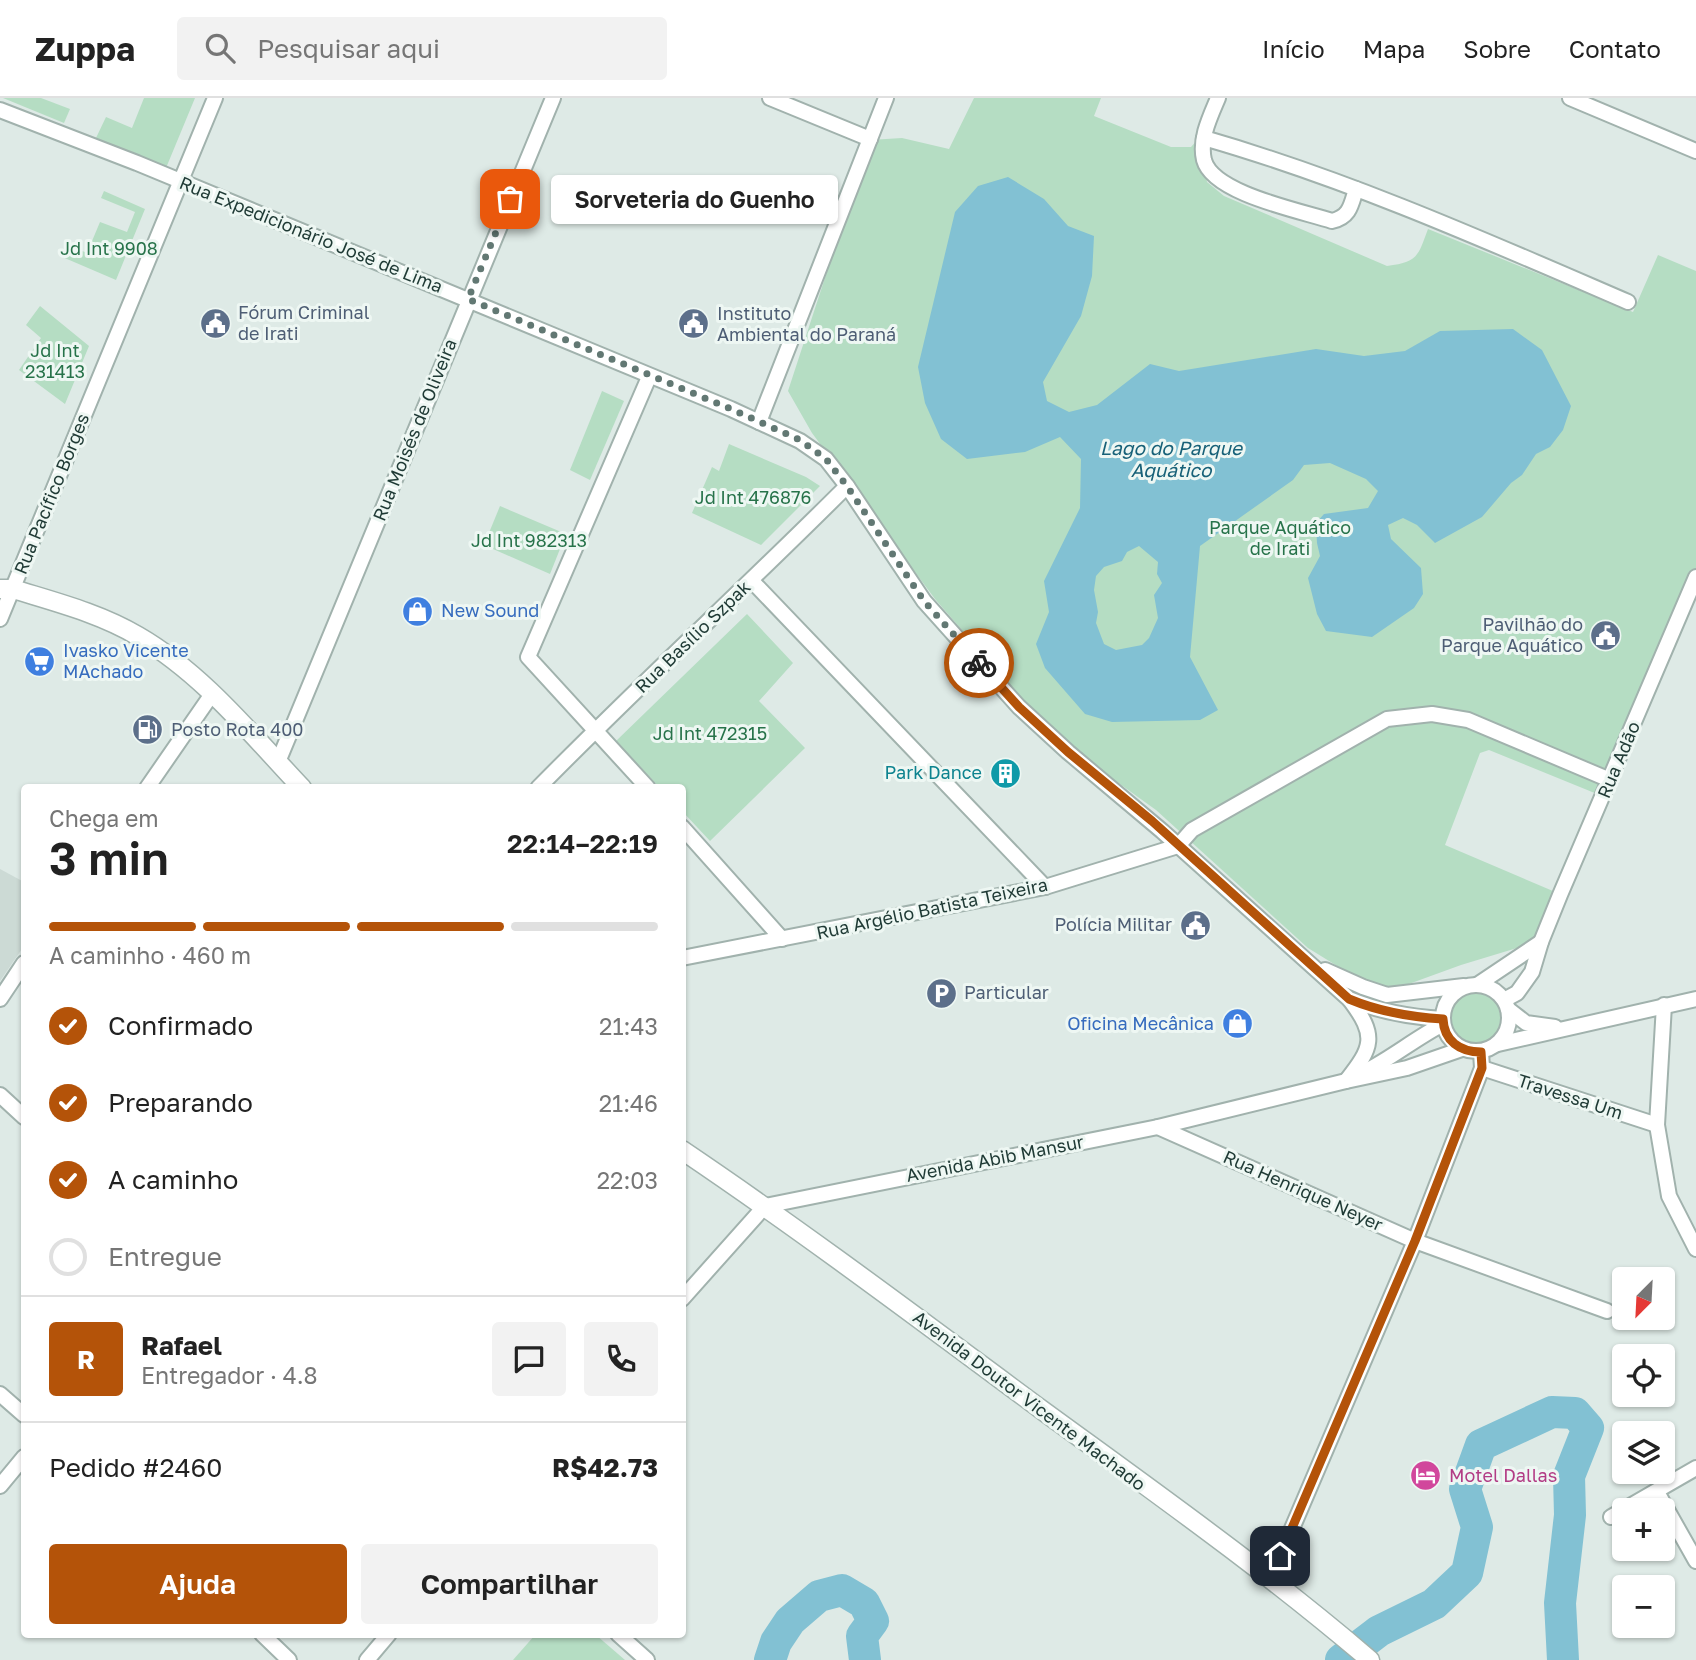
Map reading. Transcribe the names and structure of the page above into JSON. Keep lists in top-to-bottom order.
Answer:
{
  "streets": {
    "street": [
      "Rua Expedicionário José de Lima",
      "Rua Moisés de Oliveira",
      "Rua Pacífico Borges",
      "Rua Basílio Szpak",
      "Rua Adão",
      "Rua Argélio Batista Teixeira",
      "Travessa Um",
      "Avenida Abib Mansur",
      "Rua Henrique Neyer",
      "Avenida Doutor Vicente Machado"
    ]
  },
  "crossings": [
    ["Rua Expedicionário José de Lima", "Rua Moisés de Oliveira"],
    ["Rua Expedicionário José de Lima", "Rua Pacífico Borges"],
    ["Rua Expedicionário José de Lima", "Rua Basílio Szpak"],
    ["Rua Expedicionário José de Lima", "Rua Adão"],
    ["Rua Expedicionário José de Lima", "Rua Argélio Batista Teixeira"],
    ["Rua Expedicionário José de Lima", "Avenida Abib Mansur"],
    ["Rua Adão", "Avenida Abib Mansur"],
    ["Avenida Abib Mansur", "Rua Henrique Neyer"],
    ["Avenida Abib Mansur", "Avenida Doutor Vicente Machado"]
  ],
  "water": ["Lago do Parque Aquático"],
  "parks": [
    "Jd Int 9908",
    "Jd Int 231413",
    "Jd Int 476876",
    "Parque Aquático de Irati",
    "Jd Int 982313",
    "Jd Int 472315"
  ],
  "places": {
    "other": ["Sorveteria do Guenho"],
    "public building": [
      "Fórum Criminal de Irati",
      "Instituto Ambiental do Paraná",
      "Pavilhão do Parque Aquático",
      "Polícia Militar"
    ],
    "shop": ["New Sound", "Oficina Mecânica"],
    "supermarket": ["Ivasko Vicente MAchado"],
    "fuel station": ["Posto Rota 400"],
    "building": ["Park Dance"],
    "parking": ["Particular"],
    "hotel": ["Motel Dallas"]
  },
  "north": "bottom left",
  "page": {
    "header": "Zuppa",
    "search": "Pesquisar aqui",
    "nav": [
      "Início",
      "Mapa",
      "Sobre",
      "Contato"
    ],
    "bubble": "Sorveteria do Guenho",
    "heading": ["3 min", "Chega em", "22:14–22:19"],
    "panel": [
      "Rafael",
      "Entregador · 4.8",
      "Pedido #2460",
      "R$42.73"
    ],
    "bar": "A caminho · 460 m",
    "list": [
      ["Confirmado", "21:43"],
      ["Preparando", "21:46"],
      ["A caminho", "22:03"],
      "Entregue"
    ],
    "map_buttons": ["+", "−"],
    "round": "R",
    "buttons": ["Ajuda", "Compartilhar"]
  }
}
